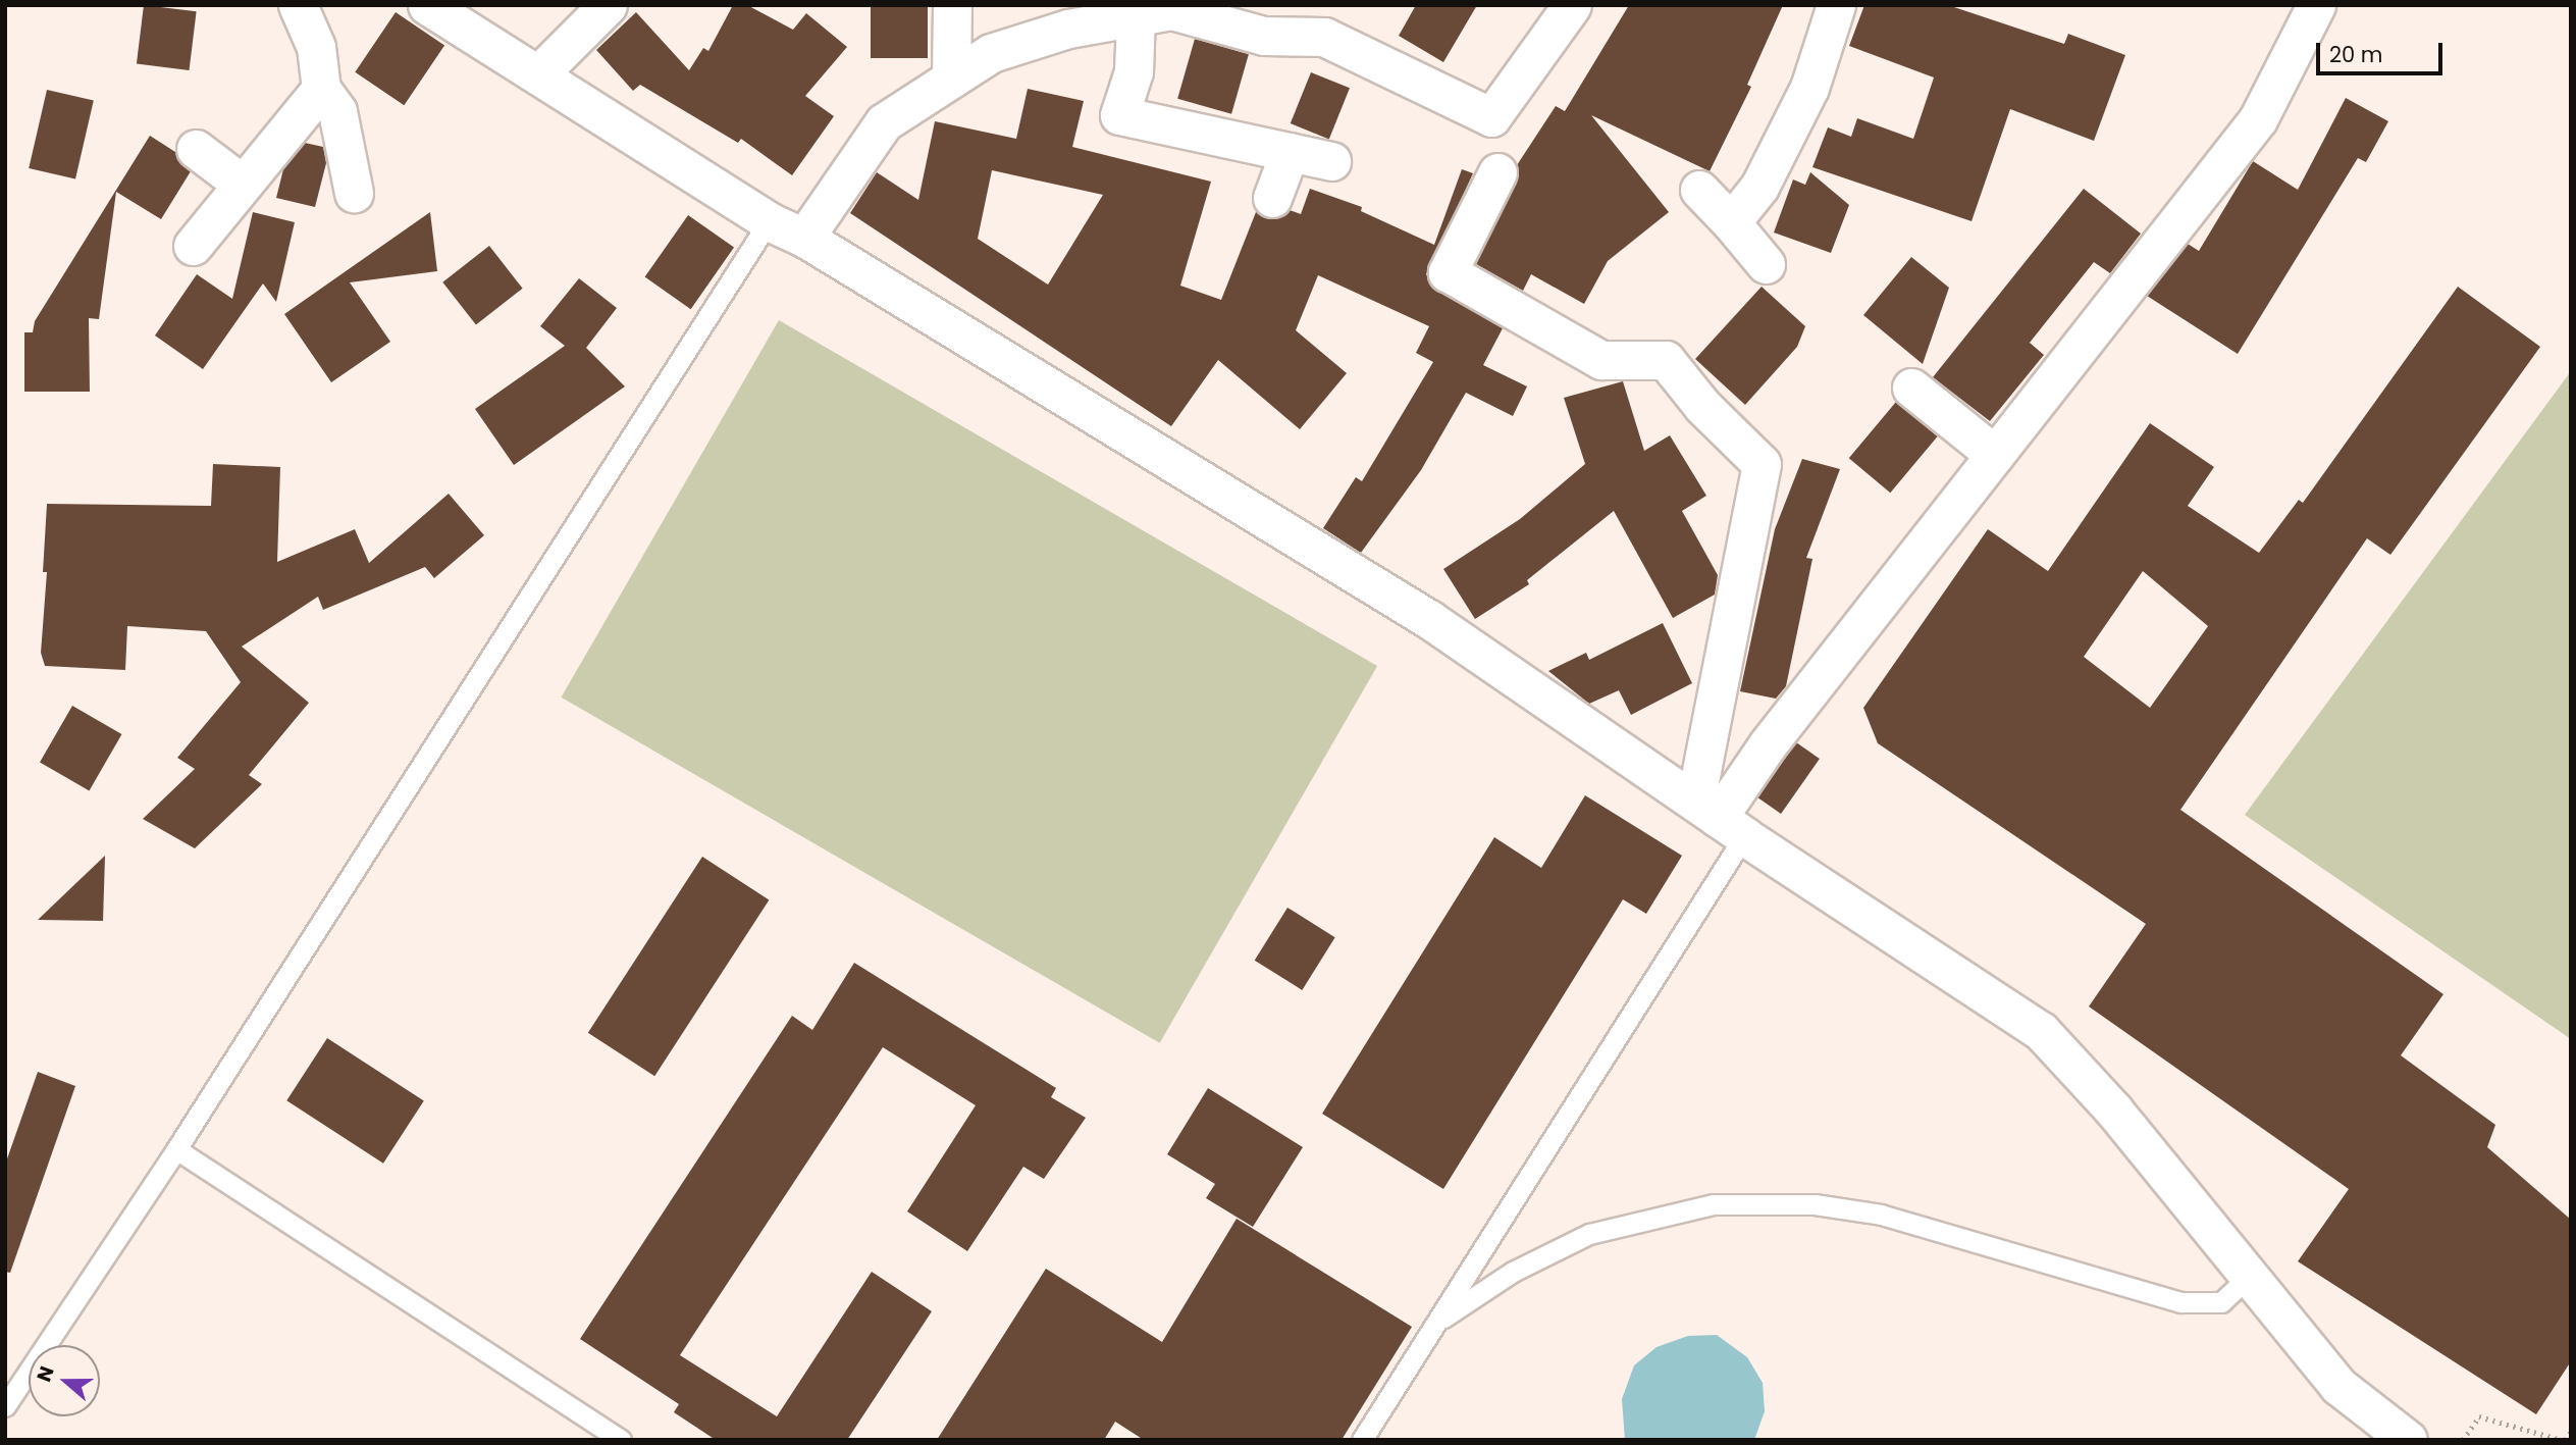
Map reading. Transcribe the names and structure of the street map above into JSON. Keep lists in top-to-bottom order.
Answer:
{
  "scale_bar": "20 m",
  "north": "left"
}
